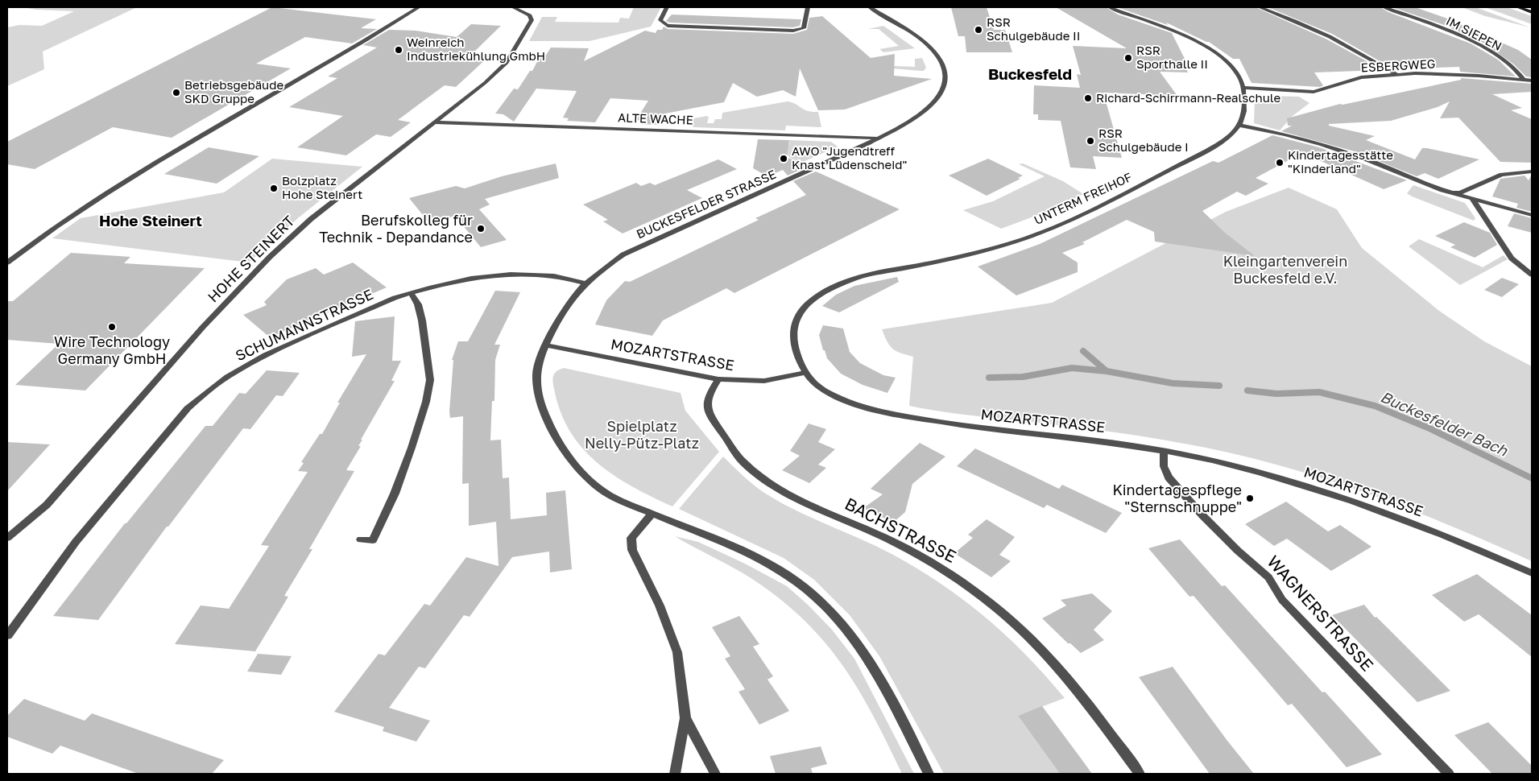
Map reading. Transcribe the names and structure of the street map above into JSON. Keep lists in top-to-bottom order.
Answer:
{
  "streets": {
    "street": [
      "IM SIEPEN",
      "ESBERGWEG",
      "ALTE WACHE",
      "UNTERM FREIHOF",
      "BUCKESFELDER STRASSE",
      "HOHE STEINERT",
      "SCHUMANNSTRASSE",
      "MOZARTSTRASSE",
      "BACHSTRASSE",
      "WAGNERSTRASSE"
    ]
  },
  "crossings": [
    ["IM SIEPEN", "ESBERGWEG"],
    ["ALTE WACHE", "BUCKESFELDER STRASSE"],
    ["ALTE WACHE", "HOHE STEINERT"],
    ["UNTERM FREIHOF", "MOZARTSTRASSE"],
    ["BUCKESFELDER STRASSE", "SCHUMANNSTRASSE"],
    ["BUCKESFELDER STRASSE", "MOZARTSTRASSE"],
    ["MOZARTSTRASSE", "BACHSTRASSE"],
    ["MOZARTSTRASSE", "WAGNERSTRASSE"]
  ],
  "districts": ["Buckesfeld", "Hohe Steinert"],
  "water": ["Buckesfelder Bach"],
  "parks": ["Kleingartenverein Buckesfeld e.V.", "Spielplatz Nelly-Pütz-Platz"],
  "places": [
    "RSR Schulgebäude II",
    "Weinreich Industriekühlung GmbH",
    "RSR Sporthalle II",
    "Betriebsgebäude SKD Gruppe",
    "Richard-Schirrmann-Realschule",
    "RSR Schulgebäude I",
    "AWO \"Jugendtreff Knast Lüdenscheid\"",
    "Kindertagesstätte \"Kinderland\"",
    "Bolzplatz Hohe Steinert",
    "Berufskolleg für Technik - Depandance",
    "Wire Technology Germany GmbH",
    "Kindertagespflege \"Sternschnuppe\""
  ]
}
